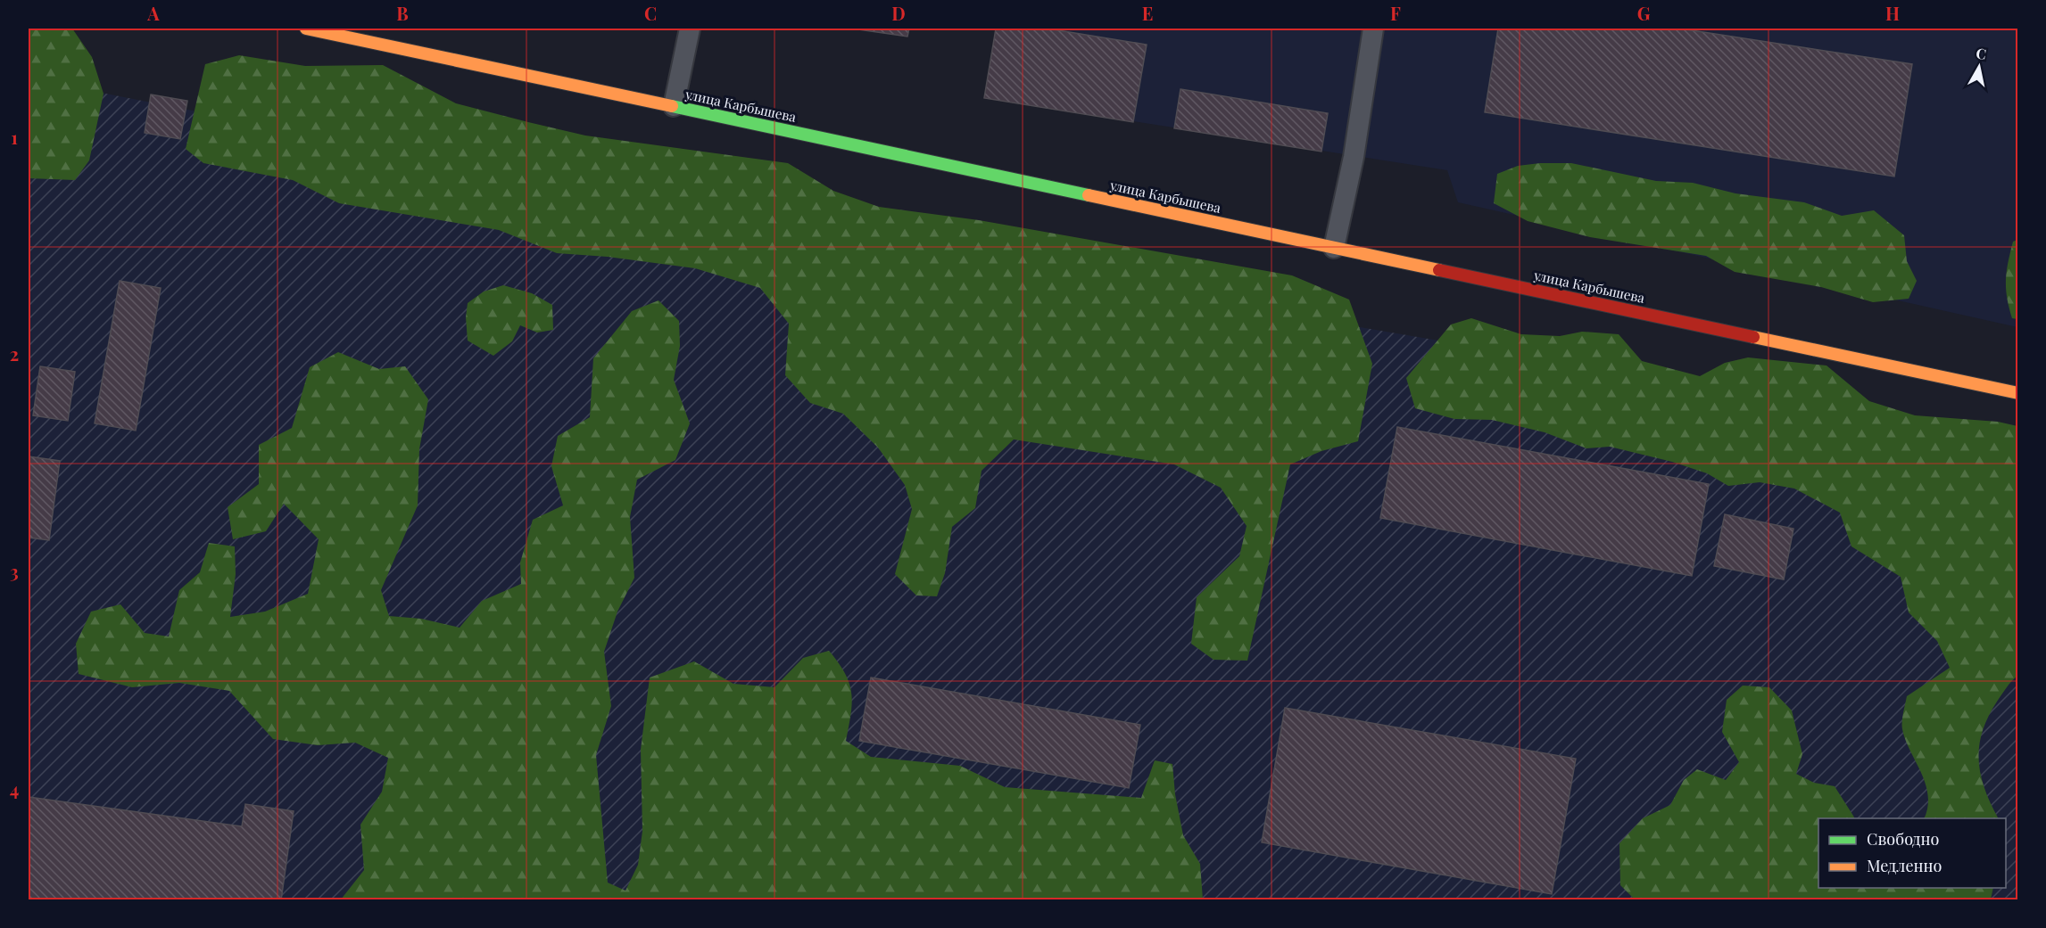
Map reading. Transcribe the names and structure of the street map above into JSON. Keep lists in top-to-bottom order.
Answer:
{
  "streets": {
    "street": ["улица Карбышева"]
  },
  "legend": ["Свободно", "Медленно"],
  "north": "top",
  "grid": {
    "columns": [
      "A",
      "B",
      "C",
      "D",
      "E",
      "F",
      "G",
      "H"
    ],
    "rows": [
      "1",
      "2",
      "3",
      "4"
    ]
  }
}
